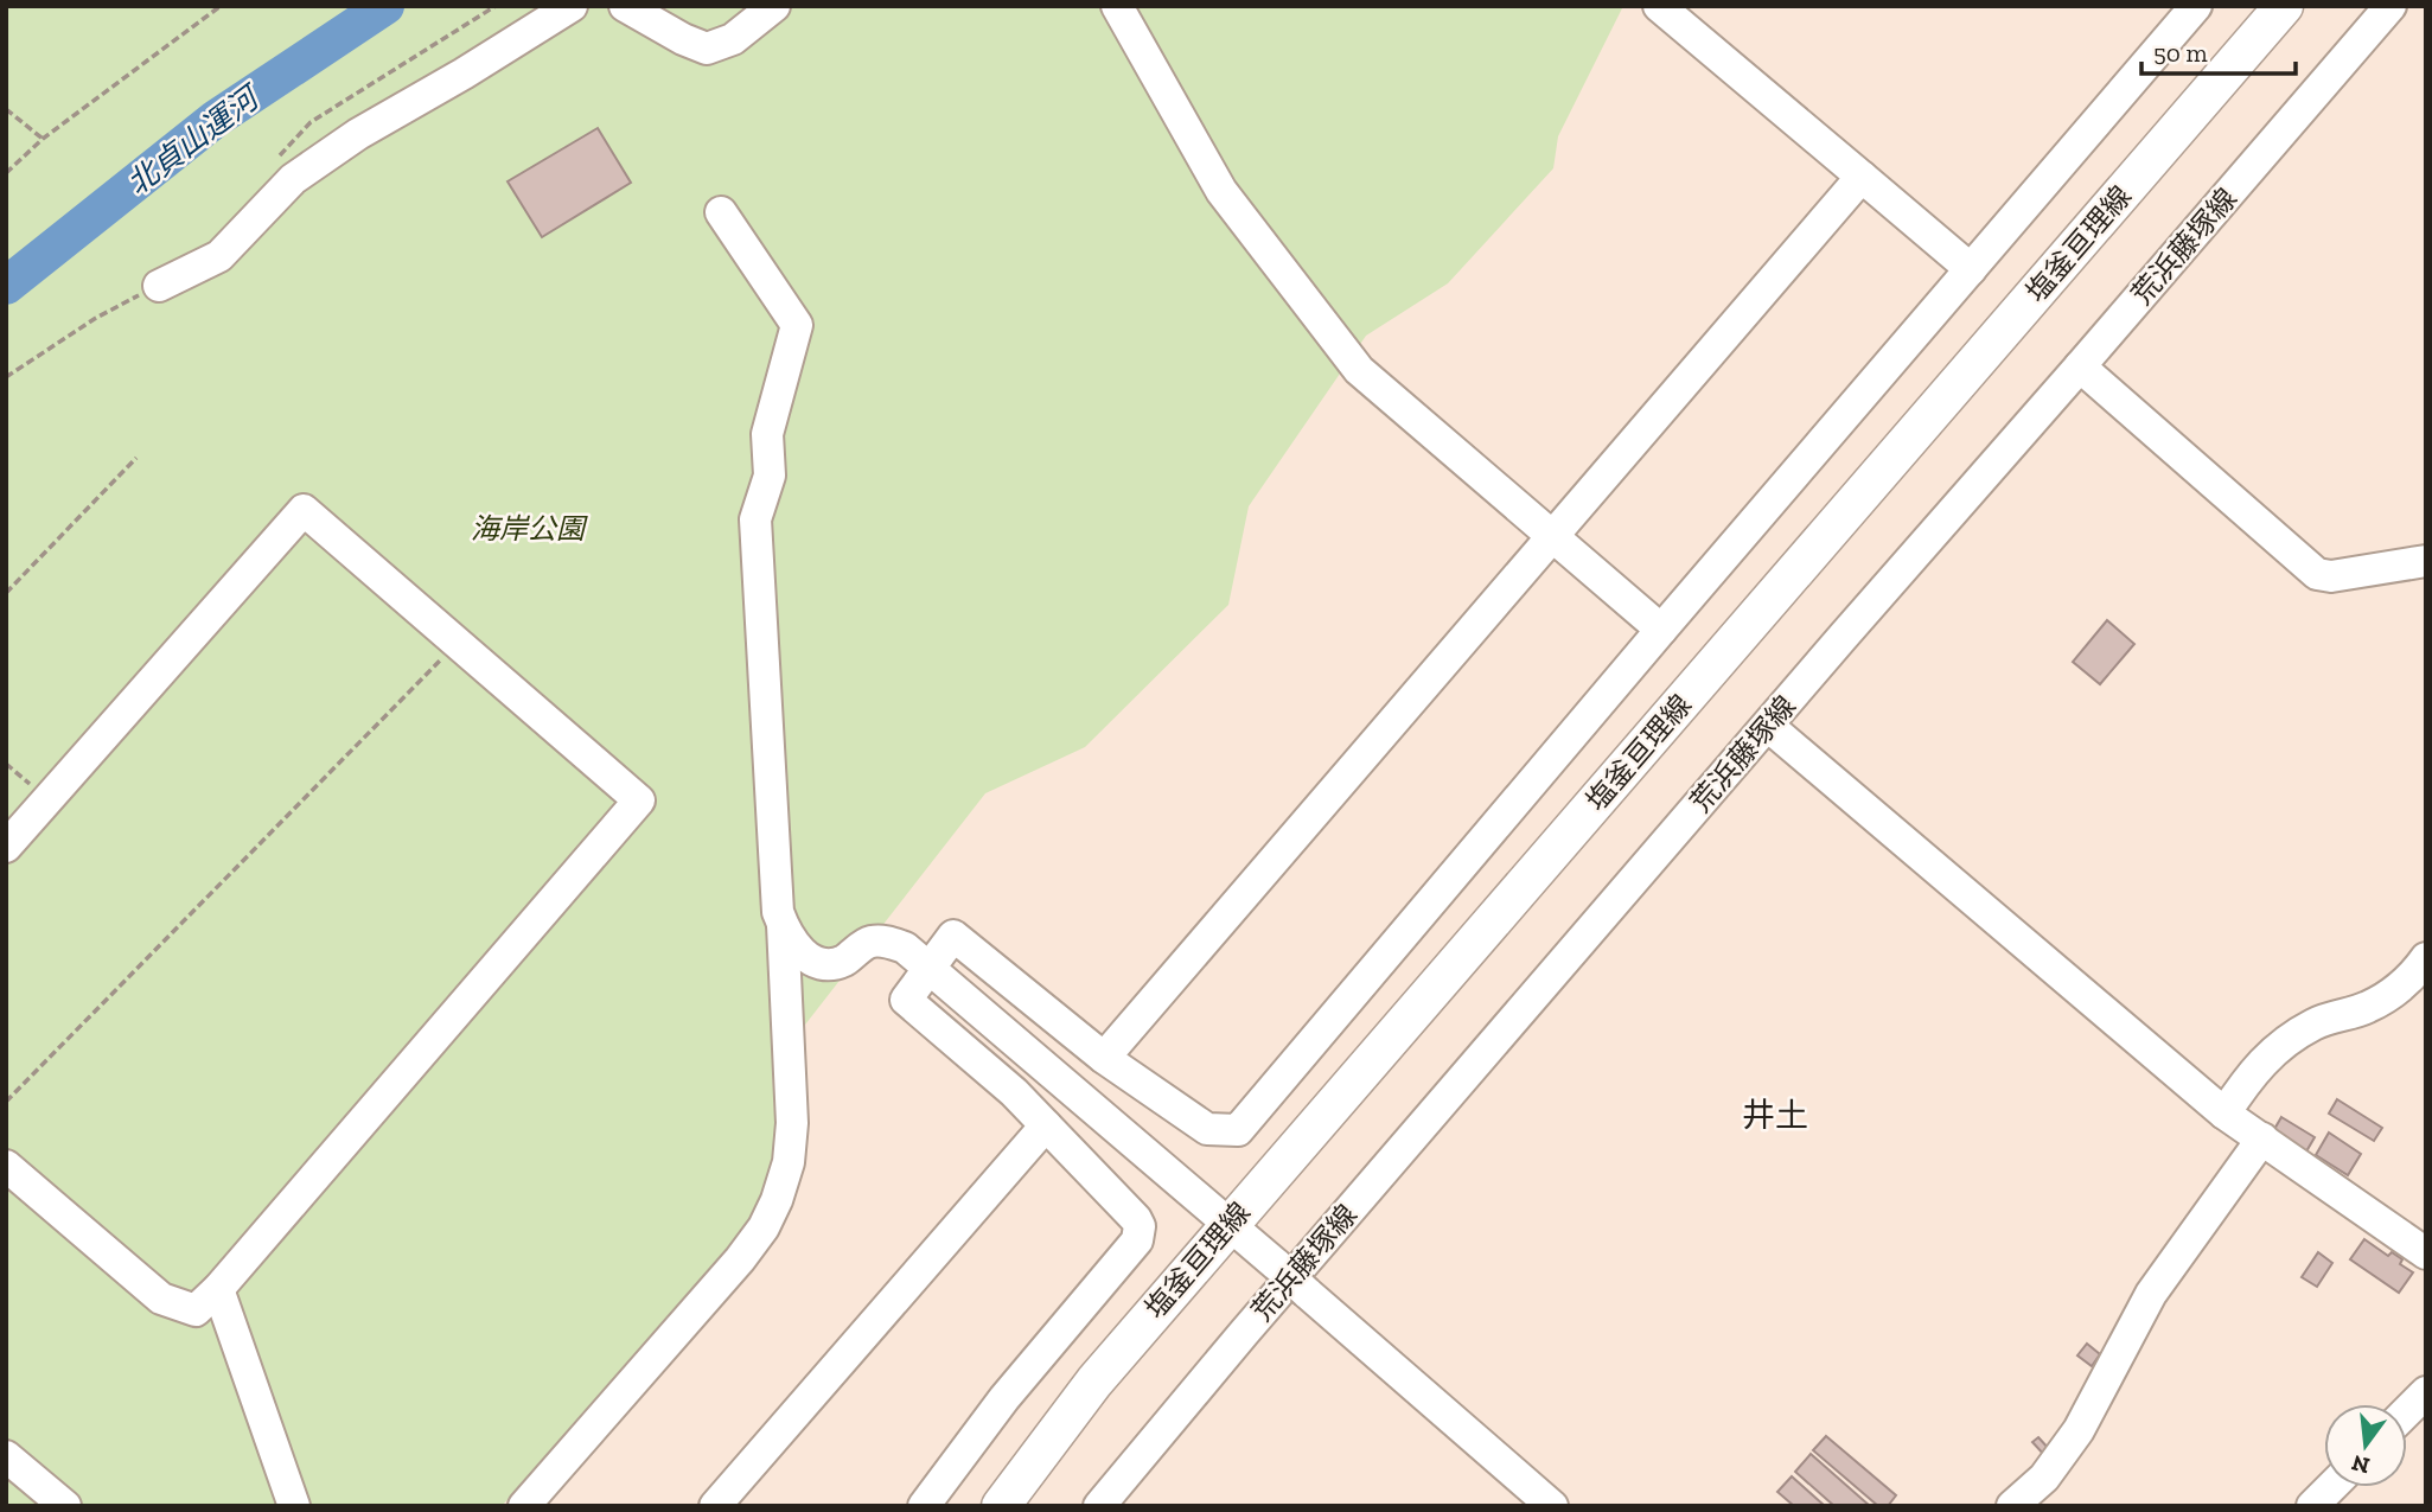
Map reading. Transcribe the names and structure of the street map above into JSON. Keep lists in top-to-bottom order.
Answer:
{
  "streets": {
    "main road": ["塩釜亘理線"],
    "street": ["荒浜藤塚線"]
  },
  "districts": ["井土"],
  "water": ["北貞山運河"],
  "parks": ["海岸公園"],
  "scale_bar": "50 m",
  "north": "bottom"
}
